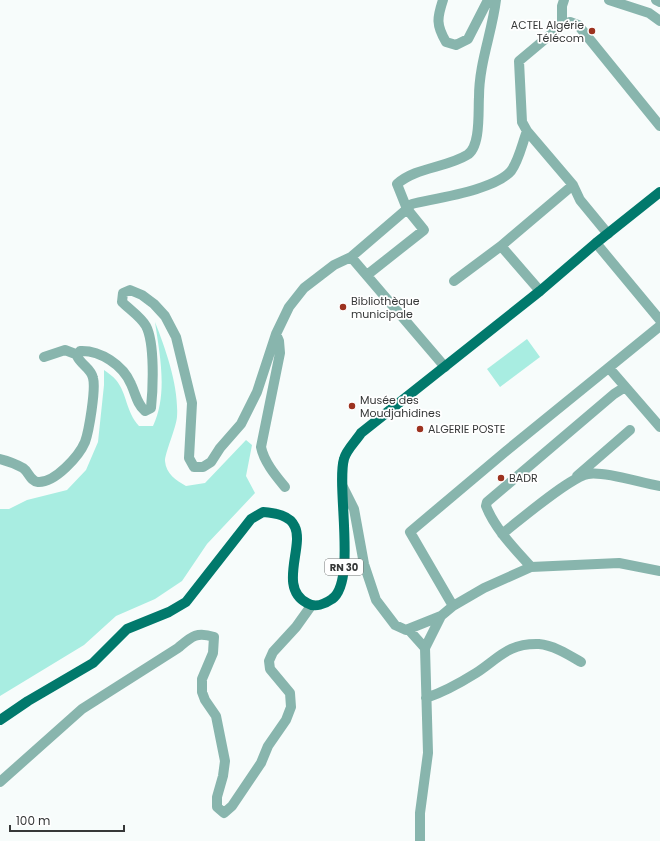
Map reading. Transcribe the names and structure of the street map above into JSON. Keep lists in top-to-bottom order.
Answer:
{
  "streets": {
    "main road": ["RN 30"]
  },
  "places": [
    "ACTEL Algérie Télécom",
    "Bibliothèque municipale",
    "Musée des Moudjahidines",
    "ALGERIE POSTE",
    "BADR"
  ],
  "scale_bar": "100 m"
}
